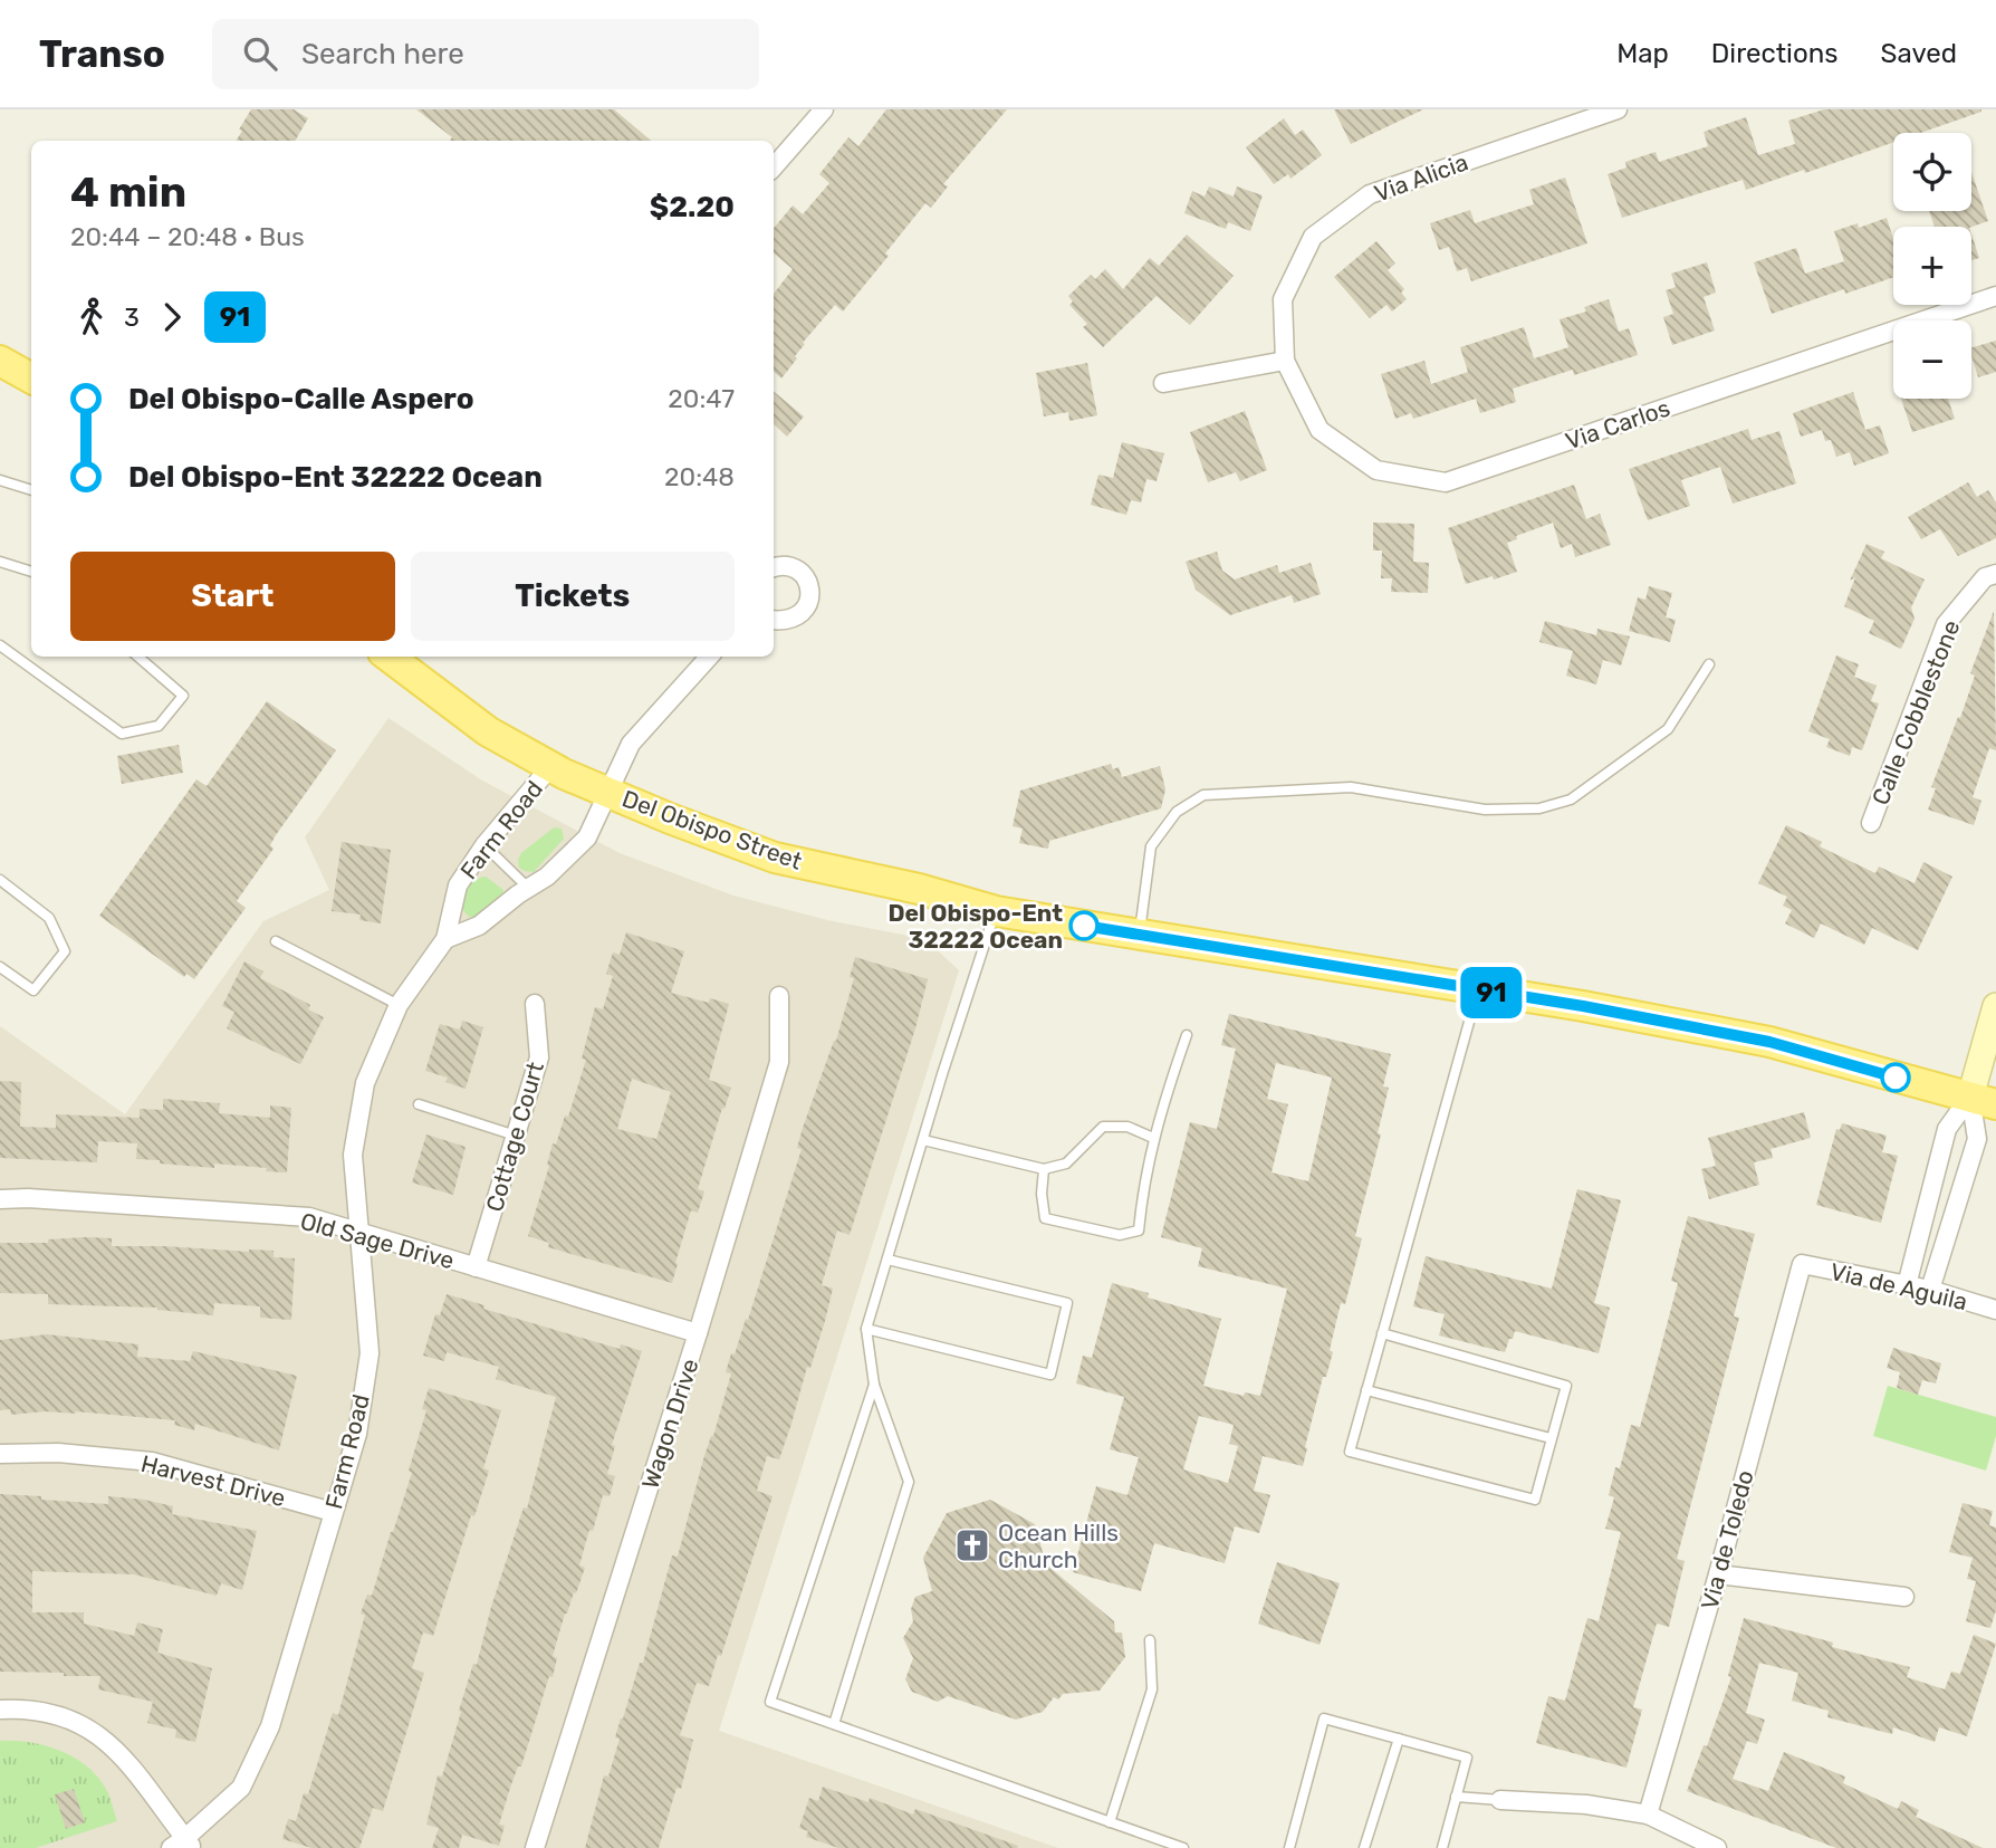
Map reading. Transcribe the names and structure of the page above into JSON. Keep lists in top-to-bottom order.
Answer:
{
  "streets": {
    "main road": ["Del Obispo Street"],
    "street": [
      "Via Alicia",
      "Via Carlos",
      "Calle Cobblestone",
      "Farm Road",
      "Cottage Court",
      "Old Sage Drive",
      "Via de Aguila",
      "Wagon Drive",
      "Harvest Drive",
      "Via de Toledo"
    ]
  },
  "crossings": [
    ["Via Alicia", "Via Carlos"],
    ["Farm Road", "Del Obispo Street"],
    ["Farm Road", "Old Sage Drive"],
    ["Farm Road", "Harvest Drive"],
    ["Cottage Court", "Old Sage Drive"],
    ["Old Sage Drive", "Wagon Drive"],
    ["Via de Aguila", "Via de Toledo"]
  ],
  "places": {
    "other": ["Del Obispo-Ent 32222 Ocean"],
    "church": ["Ocean Hills Church"]
  },
  "lines": ["bus line 91"],
  "page": {
    "header": "Transo",
    "search": "Search here",
    "nav": ["Map", "Directions", "Saved"],
    "on_map": "91",
    "map_buttons": ["+", "−"],
    "heading": ["4 min", "20:44 – 20:48 · Bus", "$2.20"],
    "legs": ["3", "91"],
    "list": [
      {
        "name": "Del Obispo-Calle Aspero",
        "value": "20:47"
      },
      {
        "name": "Del Obispo-Ent 32222 Ocean",
        "value": "20:48"
      }
    ],
    "buttons": ["Start", "Tickets"]
  }
}
